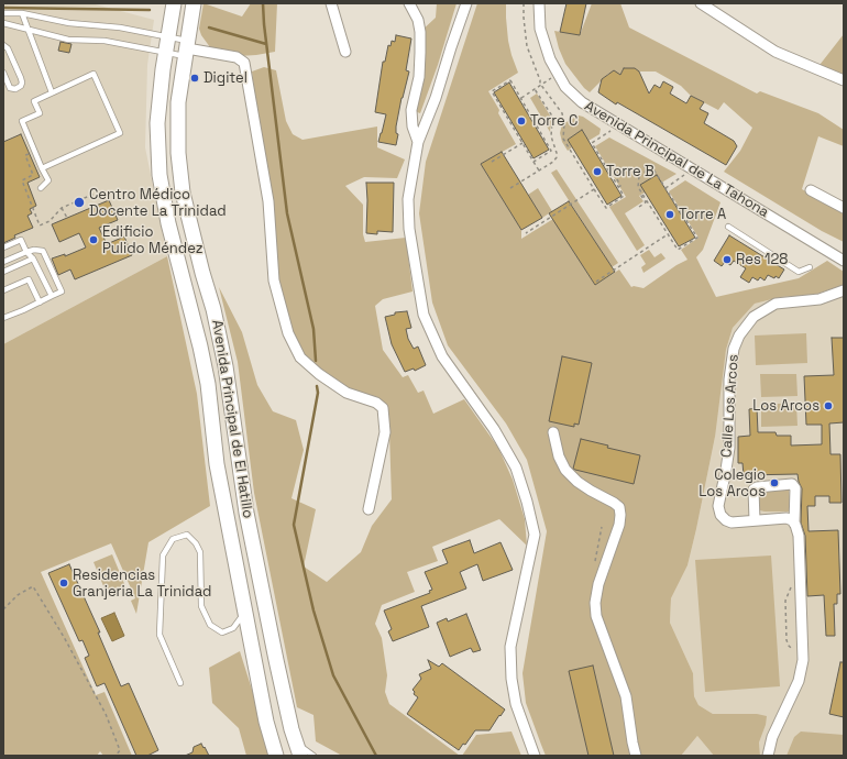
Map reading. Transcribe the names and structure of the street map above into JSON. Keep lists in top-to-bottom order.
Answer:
{
  "streets": {
    "main road": ["Avenida Principal de El Hatillo"],
    "street": ["Avenida Principal de La Tahona", "Calle Los Arcos"]
  },
  "places": [
    "Digitel",
    "Torre C",
    "Torre B",
    "Centro Médico Docente La Trinidad",
    "Torre A",
    "Edificio Pulido Méndez",
    "Res 128",
    "Los Arcos",
    "Colegio Los Arcos",
    "Residencias Granjeria La Trinidad"
  ]
}
